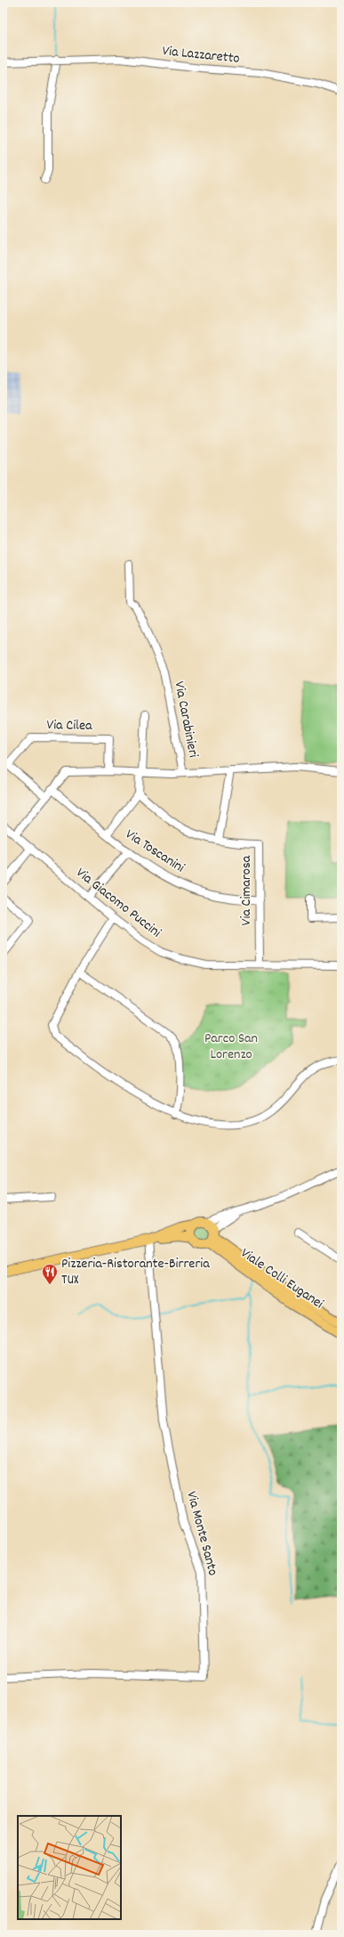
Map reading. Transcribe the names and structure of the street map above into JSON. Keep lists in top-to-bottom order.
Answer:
{
  "streets": {
    "main road": ["Viale Colli Euganei"],
    "street": [
      "Via Lazzaretto",
      "Via Carabinieri",
      "Via Cilea",
      "Via Toscanini",
      "Via Cimarosa",
      "Via Giacomo Puccini",
      "Via Monte Santo"
    ]
  },
  "crossings": [
    ["Via Toscanini", "Via Cimarosa"],
    ["Via Cimarosa", "Via Giacomo Puccini"]
  ],
  "parks": ["Parco San Lorenzo"],
  "places": {
    "restaurant": ["Pizzeria-Ristorante-Birreria TUX"]
  }
}
